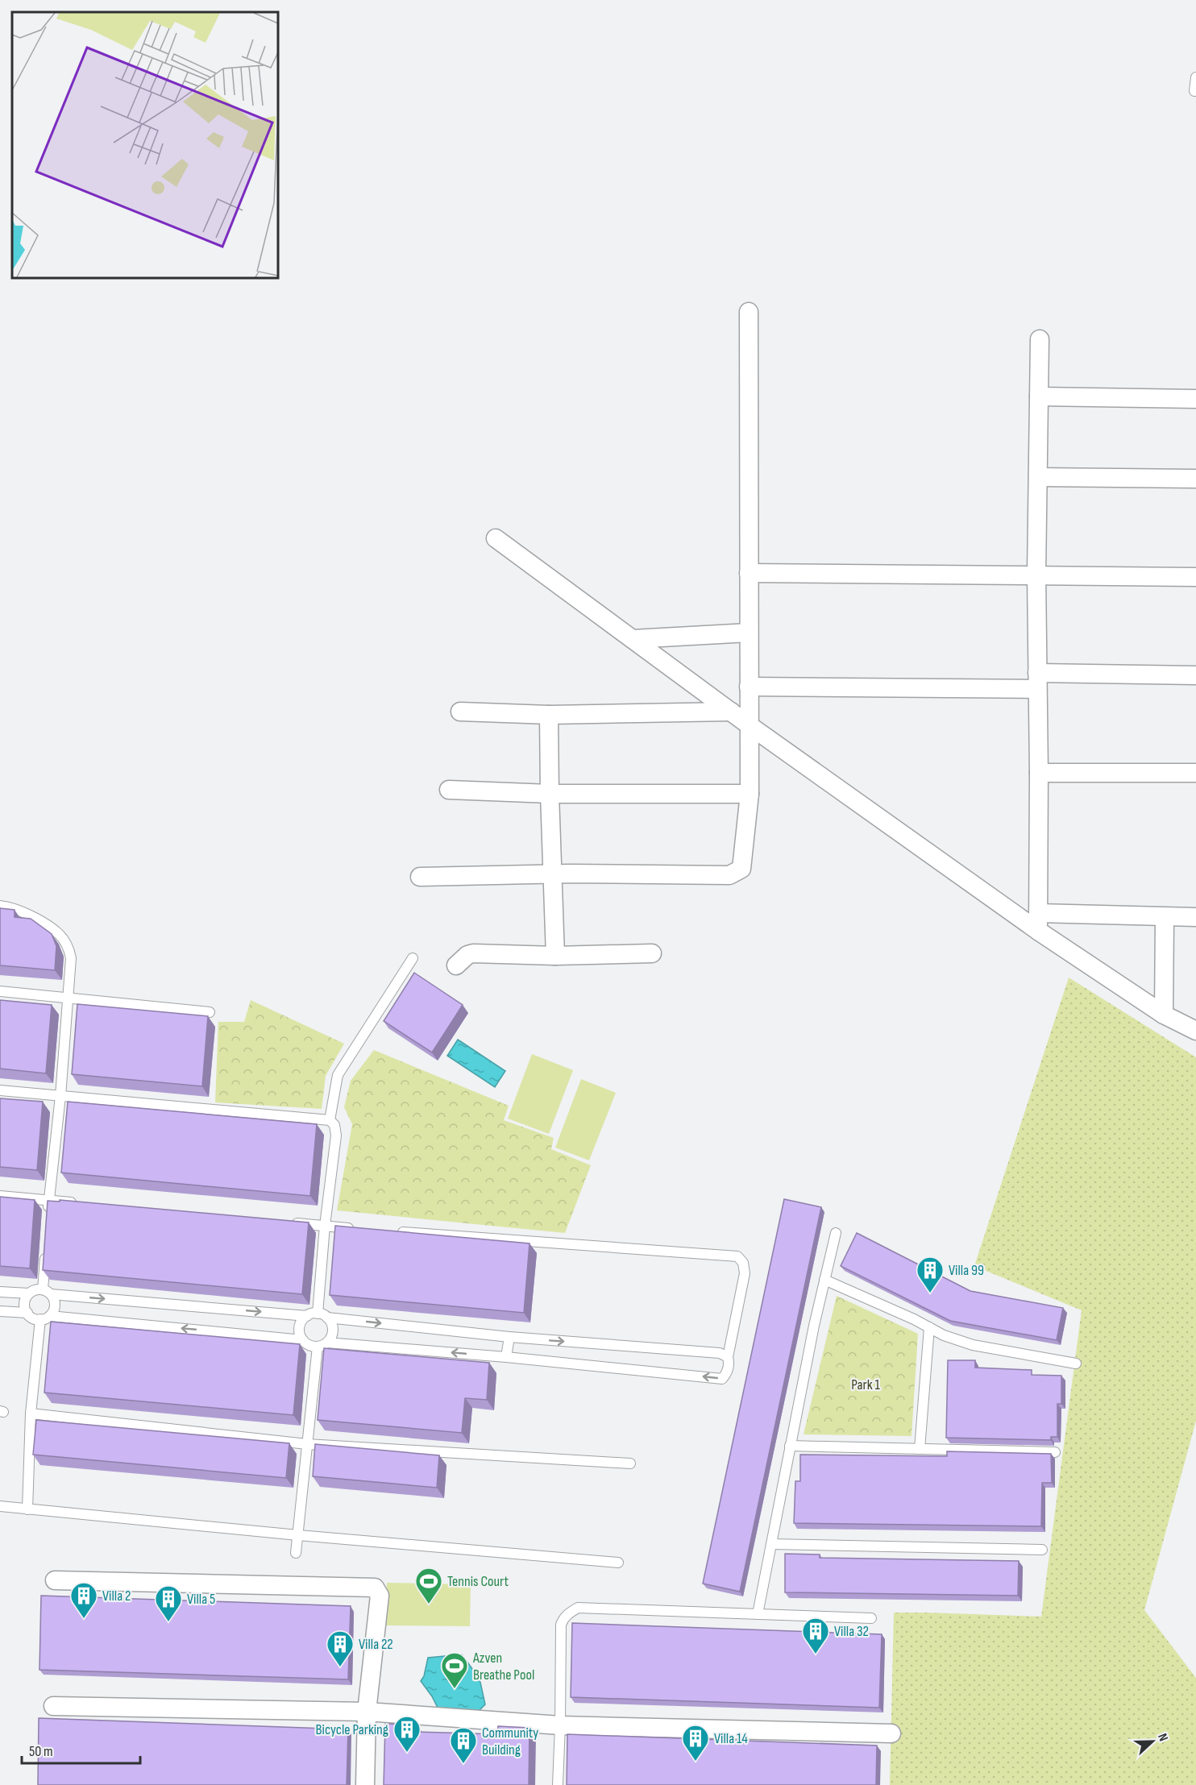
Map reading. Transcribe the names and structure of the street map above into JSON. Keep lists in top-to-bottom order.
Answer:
{
  "parks": ["Park 1"],
  "places": {
    "building": [
      "Villa 99",
      "Villa 2",
      "Villa 5",
      "Villa 32",
      "Villa 22",
      "Bicycle Parking",
      "Villa 14",
      "Community Building"
    ],
    "sports": ["Tennis Court", "Azven Breathe Pool"]
  },
  "scale_bar": "50 m",
  "north": "right"
}
